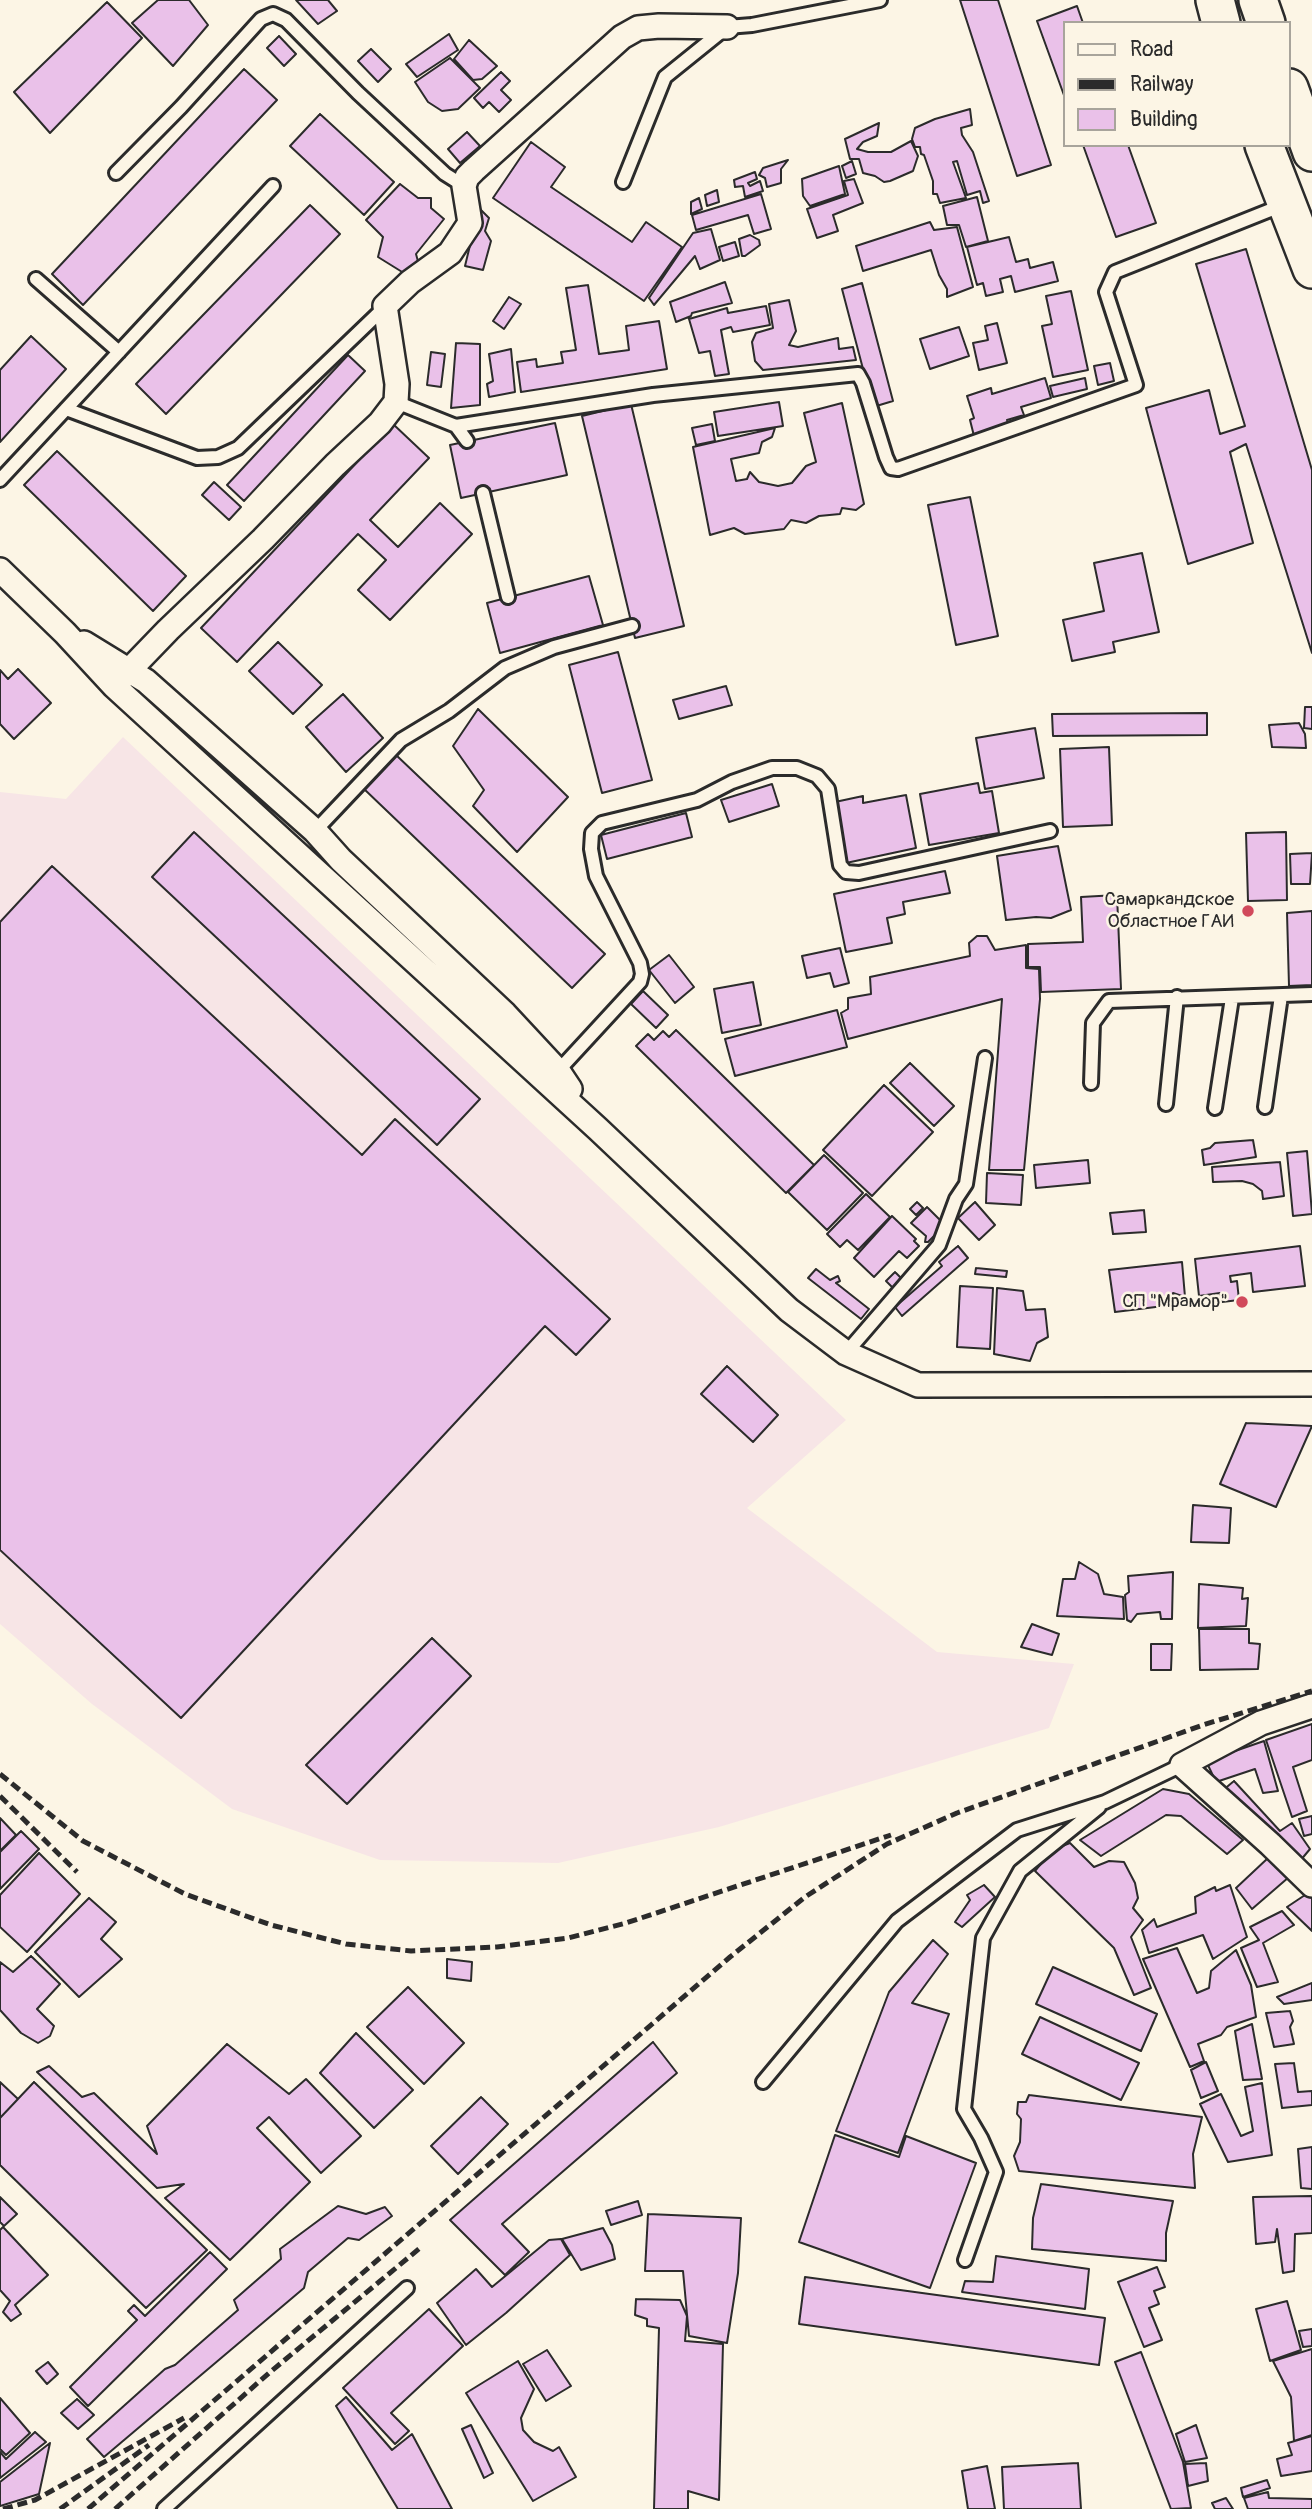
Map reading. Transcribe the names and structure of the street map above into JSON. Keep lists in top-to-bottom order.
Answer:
{
  "places": ["Самаркандское Областное ГАИ", "СП \"Мрамор\""],
  "legend": ["Road", "Railway", "Building"]
}
